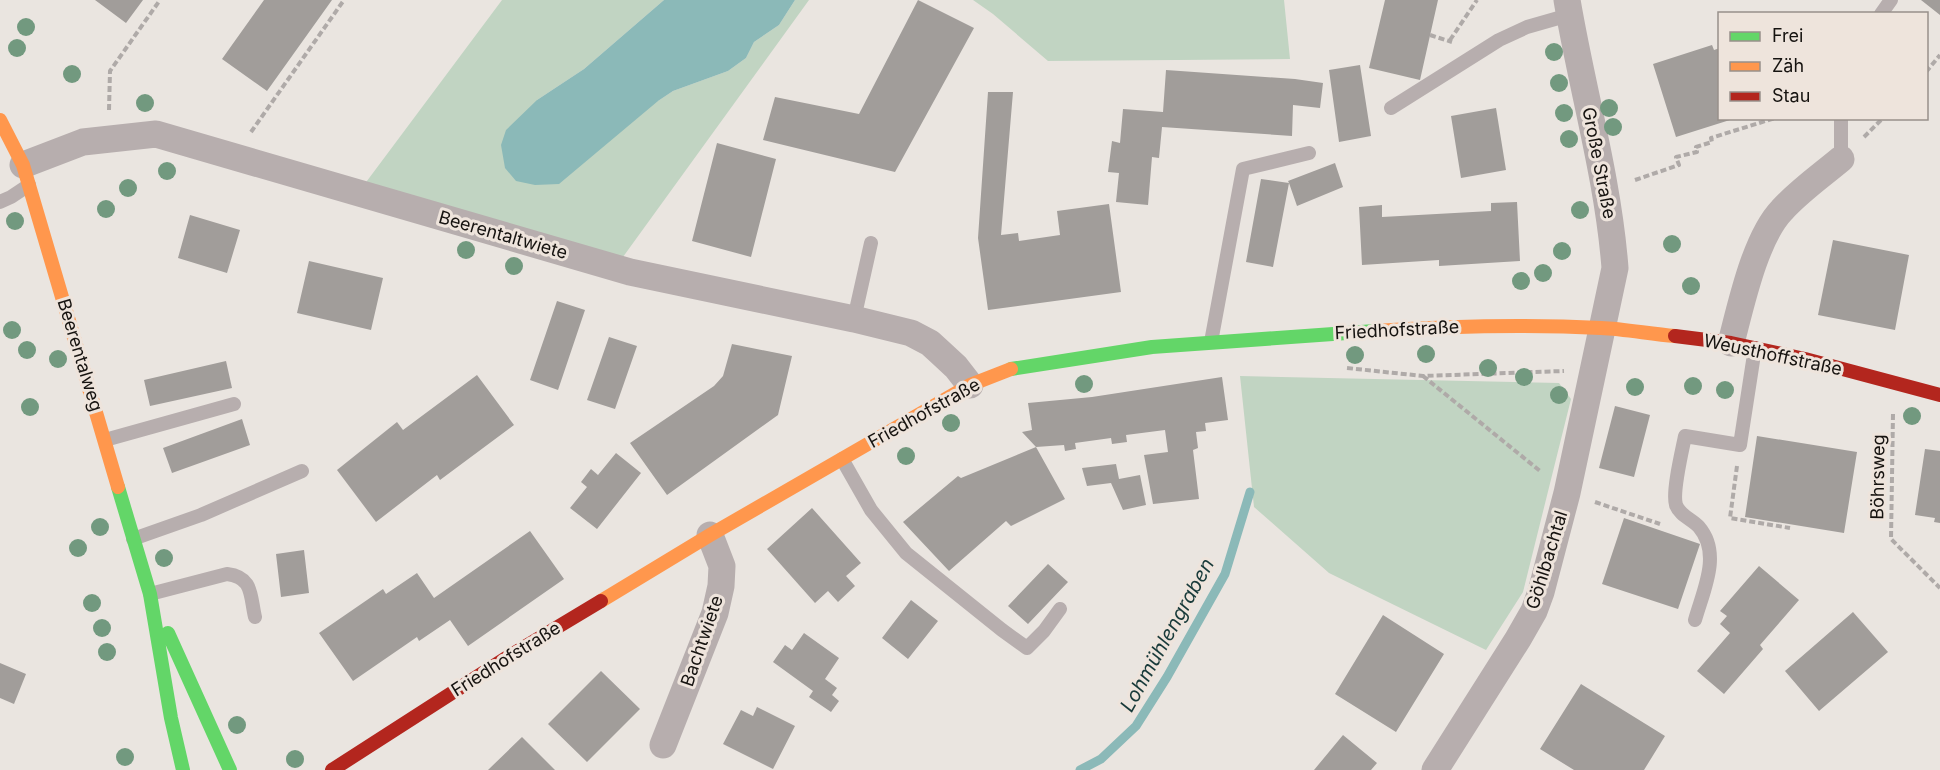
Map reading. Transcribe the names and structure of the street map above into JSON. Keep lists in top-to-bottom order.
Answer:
{
  "streets": {
    "street": [
      "Große Straße",
      "Beerentaltwiete",
      "Friedhofstraße",
      "Beerentalweg",
      "Weusthoffstraße",
      "Göhlbachtal",
      "Bachtwiete"
    ],
    "path": ["Böhrsweg"]
  },
  "crossings": [
    ["Große Straße", "Friedhofstraße"],
    ["Große Straße", "Weusthoffstraße"],
    ["Große Straße", "Göhlbachtal"],
    ["Beerentaltwiete", "Friedhofstraße"],
    ["Beerentaltwiete", "Beerentalweg"],
    ["Friedhofstraße", "Weusthoffstraße"],
    ["Friedhofstraße", "Göhlbachtal"],
    ["Friedhofstraße", "Bachtwiete"],
    ["Weusthoffstraße", "Böhrsweg"],
    ["Weusthoffstraße", "Göhlbachtal"]
  ],
  "water": ["Lohmühlengraben"],
  "legend": ["Frei", "Zäh", "Stau"]
}
